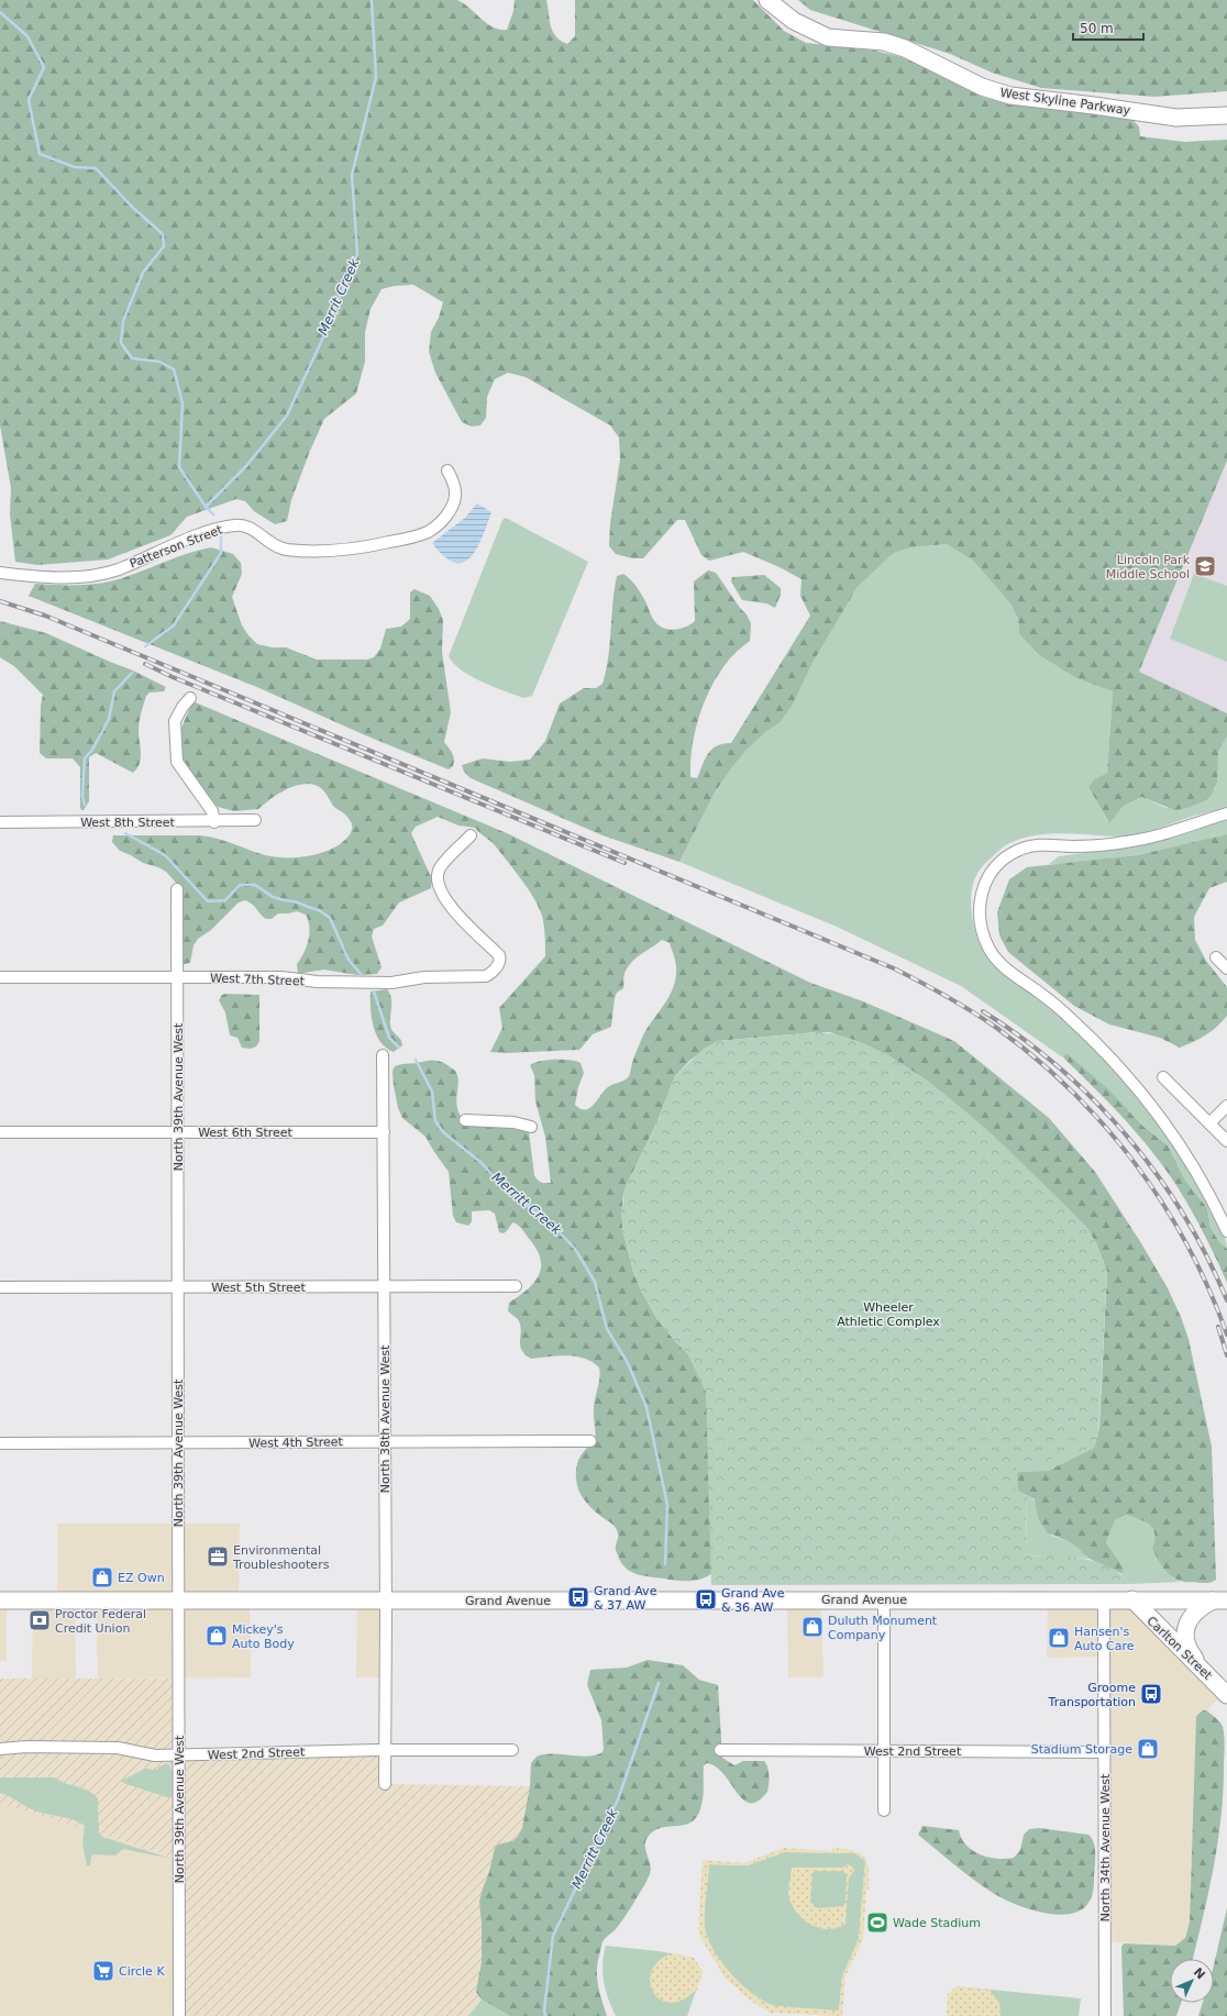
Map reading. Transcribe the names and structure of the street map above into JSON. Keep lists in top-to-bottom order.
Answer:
{
  "streets": {
    "main road": ["West Skyline Parkway", "Grand Avenue", "Carlton Street"],
    "street": [
      "Patterson Street",
      "West 8th Street",
      "West 7th Street",
      "North 39th Avenue West",
      "West 6th Street",
      "West 5th Street",
      "North 38th Avenue West",
      "West 4th Street",
      "West 2nd Street",
      "North 34th Avenue West"
    ]
  },
  "crossings": [
    ["West 7th Street", "North 39th Avenue West"],
    ["North 39th Avenue West", "West 6th Street"],
    ["North 39th Avenue West", "West 5th Street"],
    ["North 39th Avenue West", "West 4th Street"],
    ["North 39th Avenue West", "Grand Avenue"],
    ["North 39th Avenue West", "West 2nd Street"],
    ["West 6th Street", "North 38th Avenue West"],
    ["West 5th Street", "North 38th Avenue West"],
    ["North 38th Avenue West", "West 4th Street"],
    ["North 38th Avenue West", "Grand Avenue"],
    ["North 38th Avenue West", "West 2nd Street"],
    ["Grand Avenue", "Carlton Street"],
    ["Grand Avenue", "North 34th Avenue West"],
    ["West 2nd Street", "North 34th Avenue West"]
  ],
  "water": ["Merrit Creek", "Merritt Creek"],
  "parks": ["Wheeler Athletic Complex"],
  "places": {
    "school or university": ["Lincoln Park Middle School"],
    "office": ["Environmental Troubleshooters"],
    "shop": [
      "EZ Own",
      "Duluth Monument Company",
      "Mickey's Auto Body",
      "Hansen's Auto Care",
      "Stadium Storage"
    ],
    "bus stop": ["Grand Ave & 37 AW", "Grand Ave & 36 AW", "Groome Transportation"],
    "bank": ["Proctor Federal Credit Union"],
    "sports": ["Wade Stadium"],
    "supermarket": ["Circle K"]
  },
  "scale_bar": "50 m",
  "north": "top right"
}
